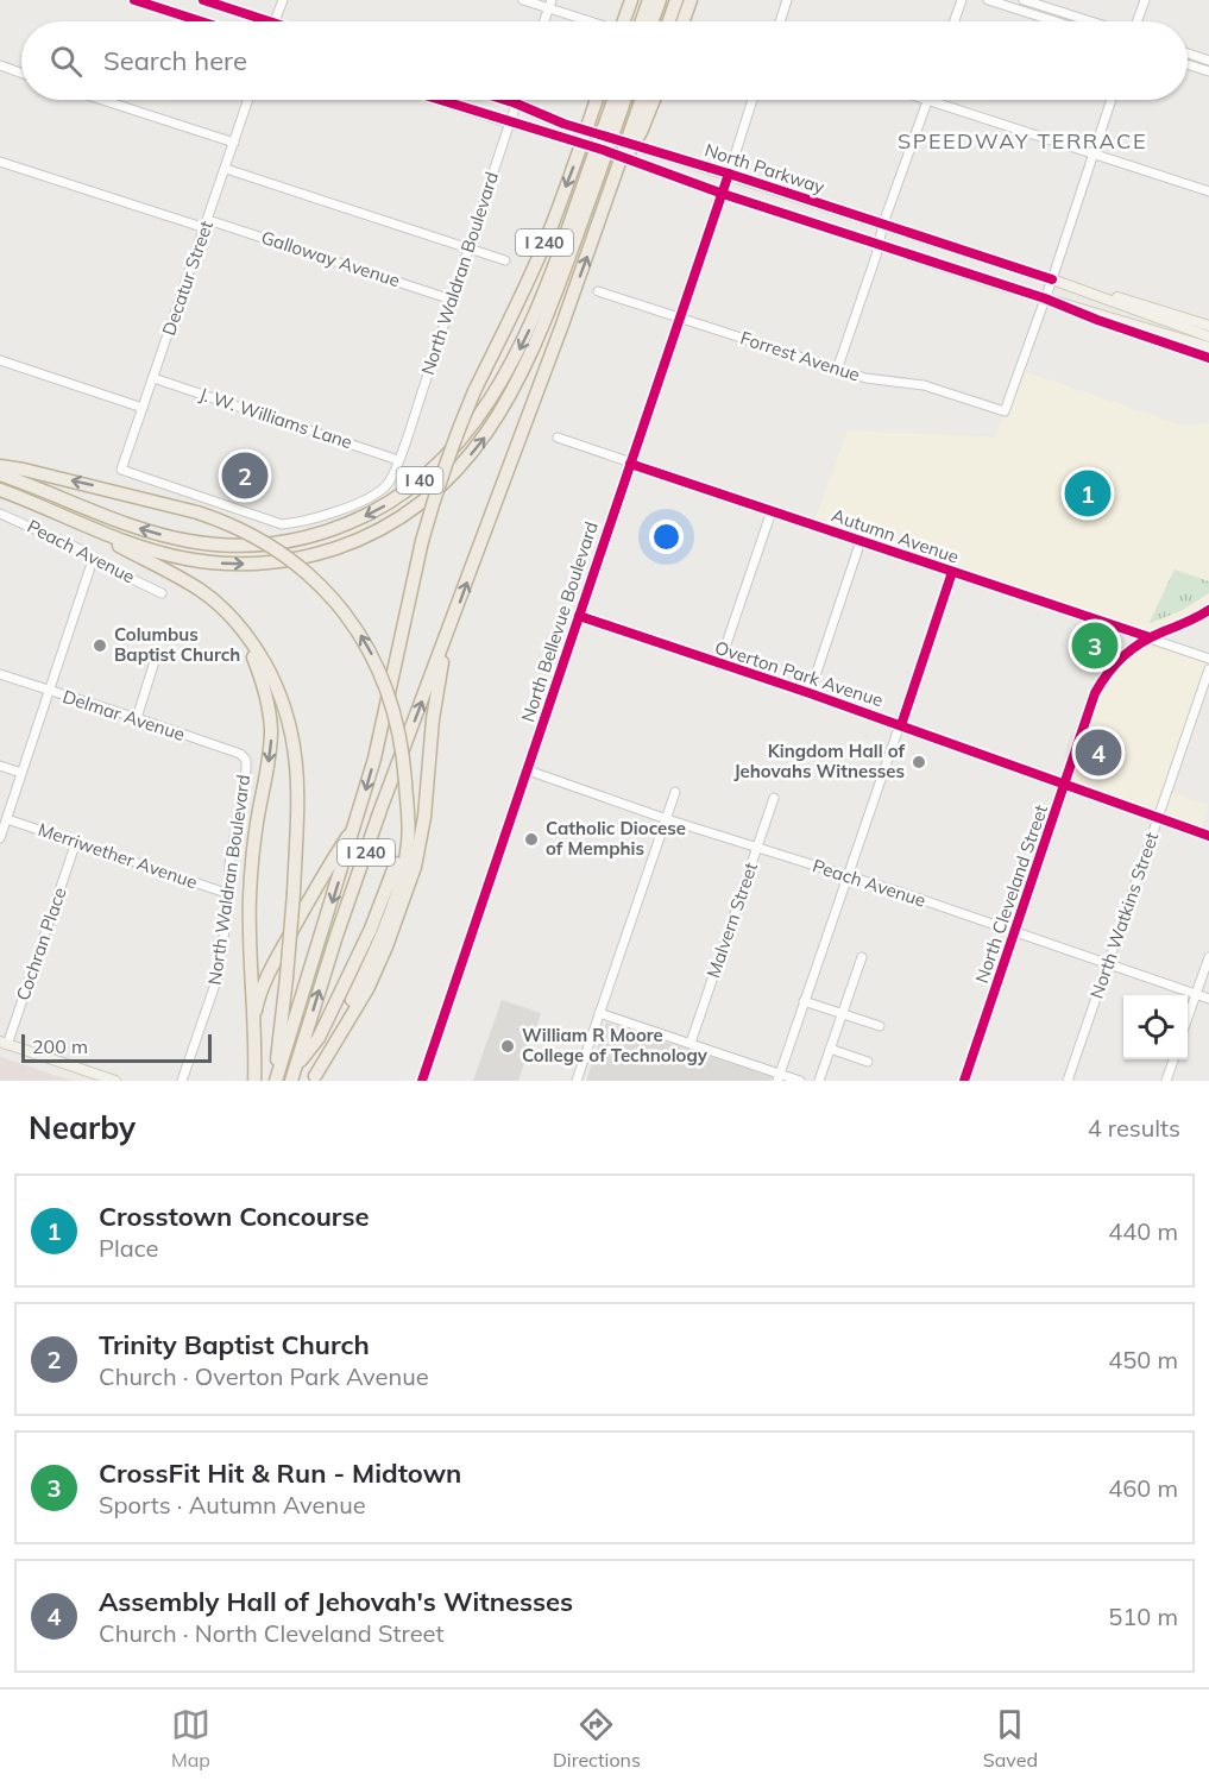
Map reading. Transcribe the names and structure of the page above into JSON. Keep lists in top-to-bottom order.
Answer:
{
  "streets": {
    "highway": ["I 240", "I 40"],
    "main road": ["North Parkway", "North Cleveland Street"],
    "street": [
      "Galloway Avenue",
      "North Waldran Boulevard",
      "Decatur Street",
      "Forrest Avenue",
      "J. W. Williams Lane",
      "Autumn Avenue",
      "Peach Avenue",
      "North Bellevue Boulevard",
      "Overton Park Avenue",
      "Delmar Avenue",
      "Merriwether Avenue",
      "North Watkins Street",
      "Malvern Street",
      "Cochran Place"
    ]
  },
  "crossings": [
    ["North Parkway", "North Waldran Boulevard"],
    ["North Parkway", "Forrest Avenue"],
    ["North Parkway", "North Bellevue Boulevard"],
    ["Galloway Avenue", "North Waldran Boulevard"],
    ["Galloway Avenue", "Decatur Street"],
    ["North Waldran Boulevard", "Decatur Street"],
    ["North Waldran Boulevard", "J. W. Williams Lane"],
    ["North Waldran Boulevard", "Delmar Avenue"],
    ["North Waldran Boulevard", "Merriwether Avenue"],
    ["Decatur Street", "J. W. Williams Lane"],
    ["Forrest Avenue", "North Bellevue Boulevard"],
    ["Autumn Avenue", "North Bellevue Boulevard"],
    ["Autumn Avenue", "North Cleveland Street"],
    ["Peach Avenue", "North Bellevue Boulevard"],
    ["Peach Avenue", "North Cleveland Street"],
    ["Peach Avenue", "North Watkins Street"],
    ["Peach Avenue", "Malvern Street"],
    ["North Bellevue Boulevard", "Overton Park Avenue"],
    ["Overton Park Avenue", "North Cleveland Street"],
    ["Overton Park Avenue", "North Watkins Street"],
    ["Merriwether Avenue", "Cochran Place"]
  ],
  "districts": ["SPEEDWAY TERRACE"],
  "places": [
    "Columbus Baptist Church",
    "Kingdom Hall of Jehovahs Witnesses",
    "Catholic Diocese of Memphis",
    "William R Moore College of Technology"
  ],
  "scale_bar": "200 m",
  "page": {
    "search": "Search here",
    "pins": [
      "2",
      "1",
      "3",
      "4"
    ],
    "scale": "200 m",
    "heading": ["Nearby", "4 results"],
    "list": [
      {
        "mark": "1",
        "name": "Crosstown Concourse",
        "note": "Place",
        "value": "440 m"
      },
      {
        "mark": "2",
        "name": "Trinity Baptist Church",
        "note": "Church · Overton Park Avenue",
        "value": "450 m"
      },
      {
        "mark": "3",
        "name": "CrossFit Hit & Run - Midtown",
        "note": "Sports · Autumn Avenue",
        "value": "460 m"
      },
      {
        "mark": "4",
        "name": "Assembly Hall of Jehovah's Witnesses",
        "note": "Church · North Cleveland Street",
        "value": "510 m"
      }
    ],
    "nav": ["Map", "Directions", "Saved"]
  }
}
